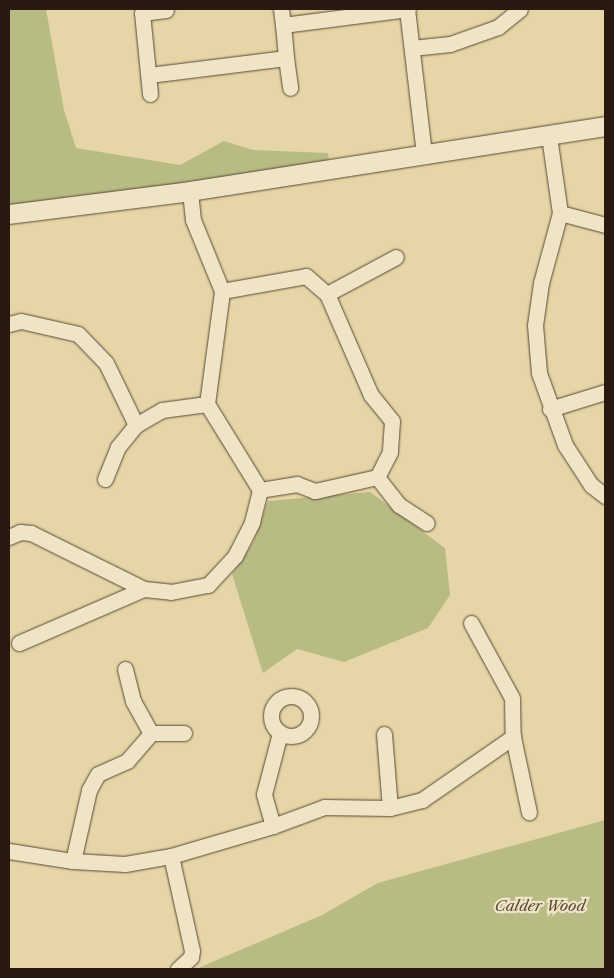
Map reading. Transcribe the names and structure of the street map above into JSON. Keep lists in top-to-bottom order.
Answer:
{
  "parks": ["Calder Wood"]
}
